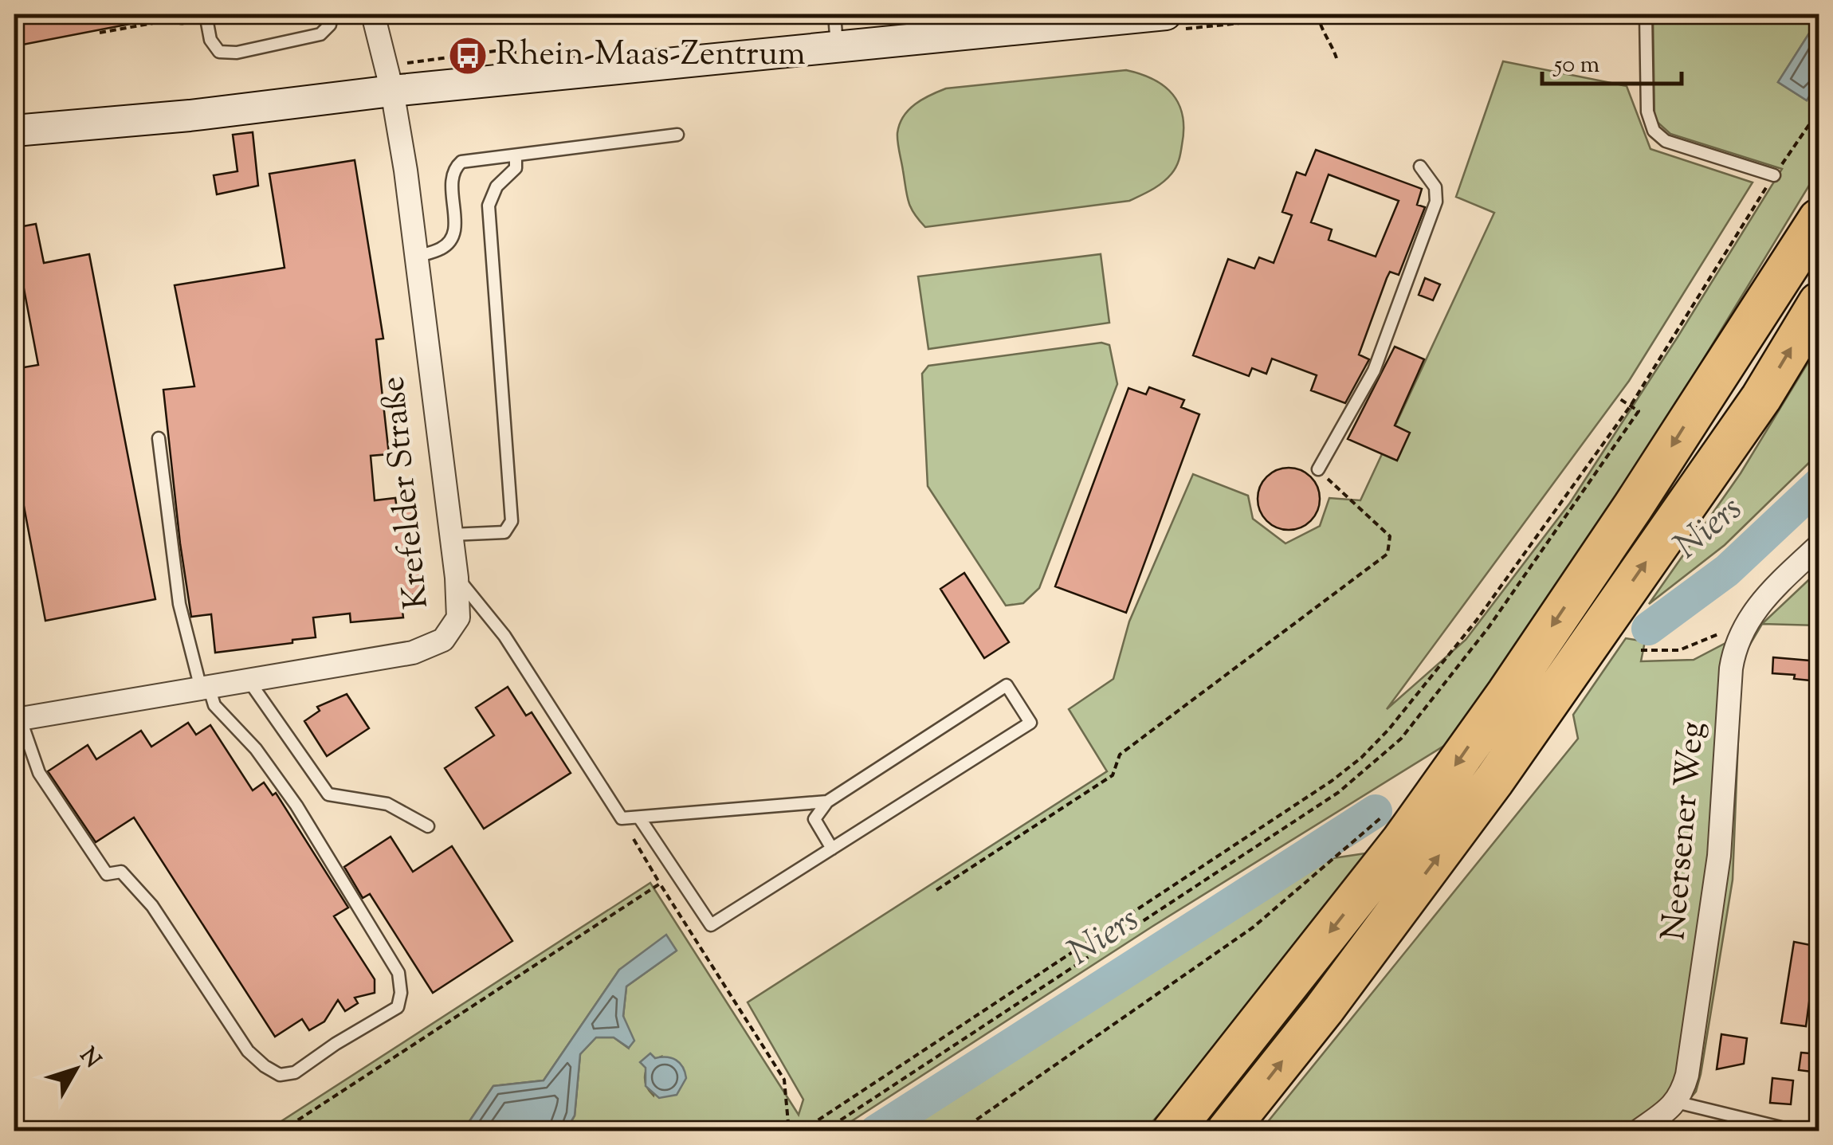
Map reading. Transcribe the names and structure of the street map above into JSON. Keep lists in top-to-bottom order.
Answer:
{
  "streets": {
    "street": ["Krefelder Straße", "Neersener Weg"]
  },
  "water": ["Niers"],
  "places": {
    "bus stop": ["Rhein-Maas-Zentrum"]
  },
  "scale_bar": "50 m",
  "north": "top right"
}
